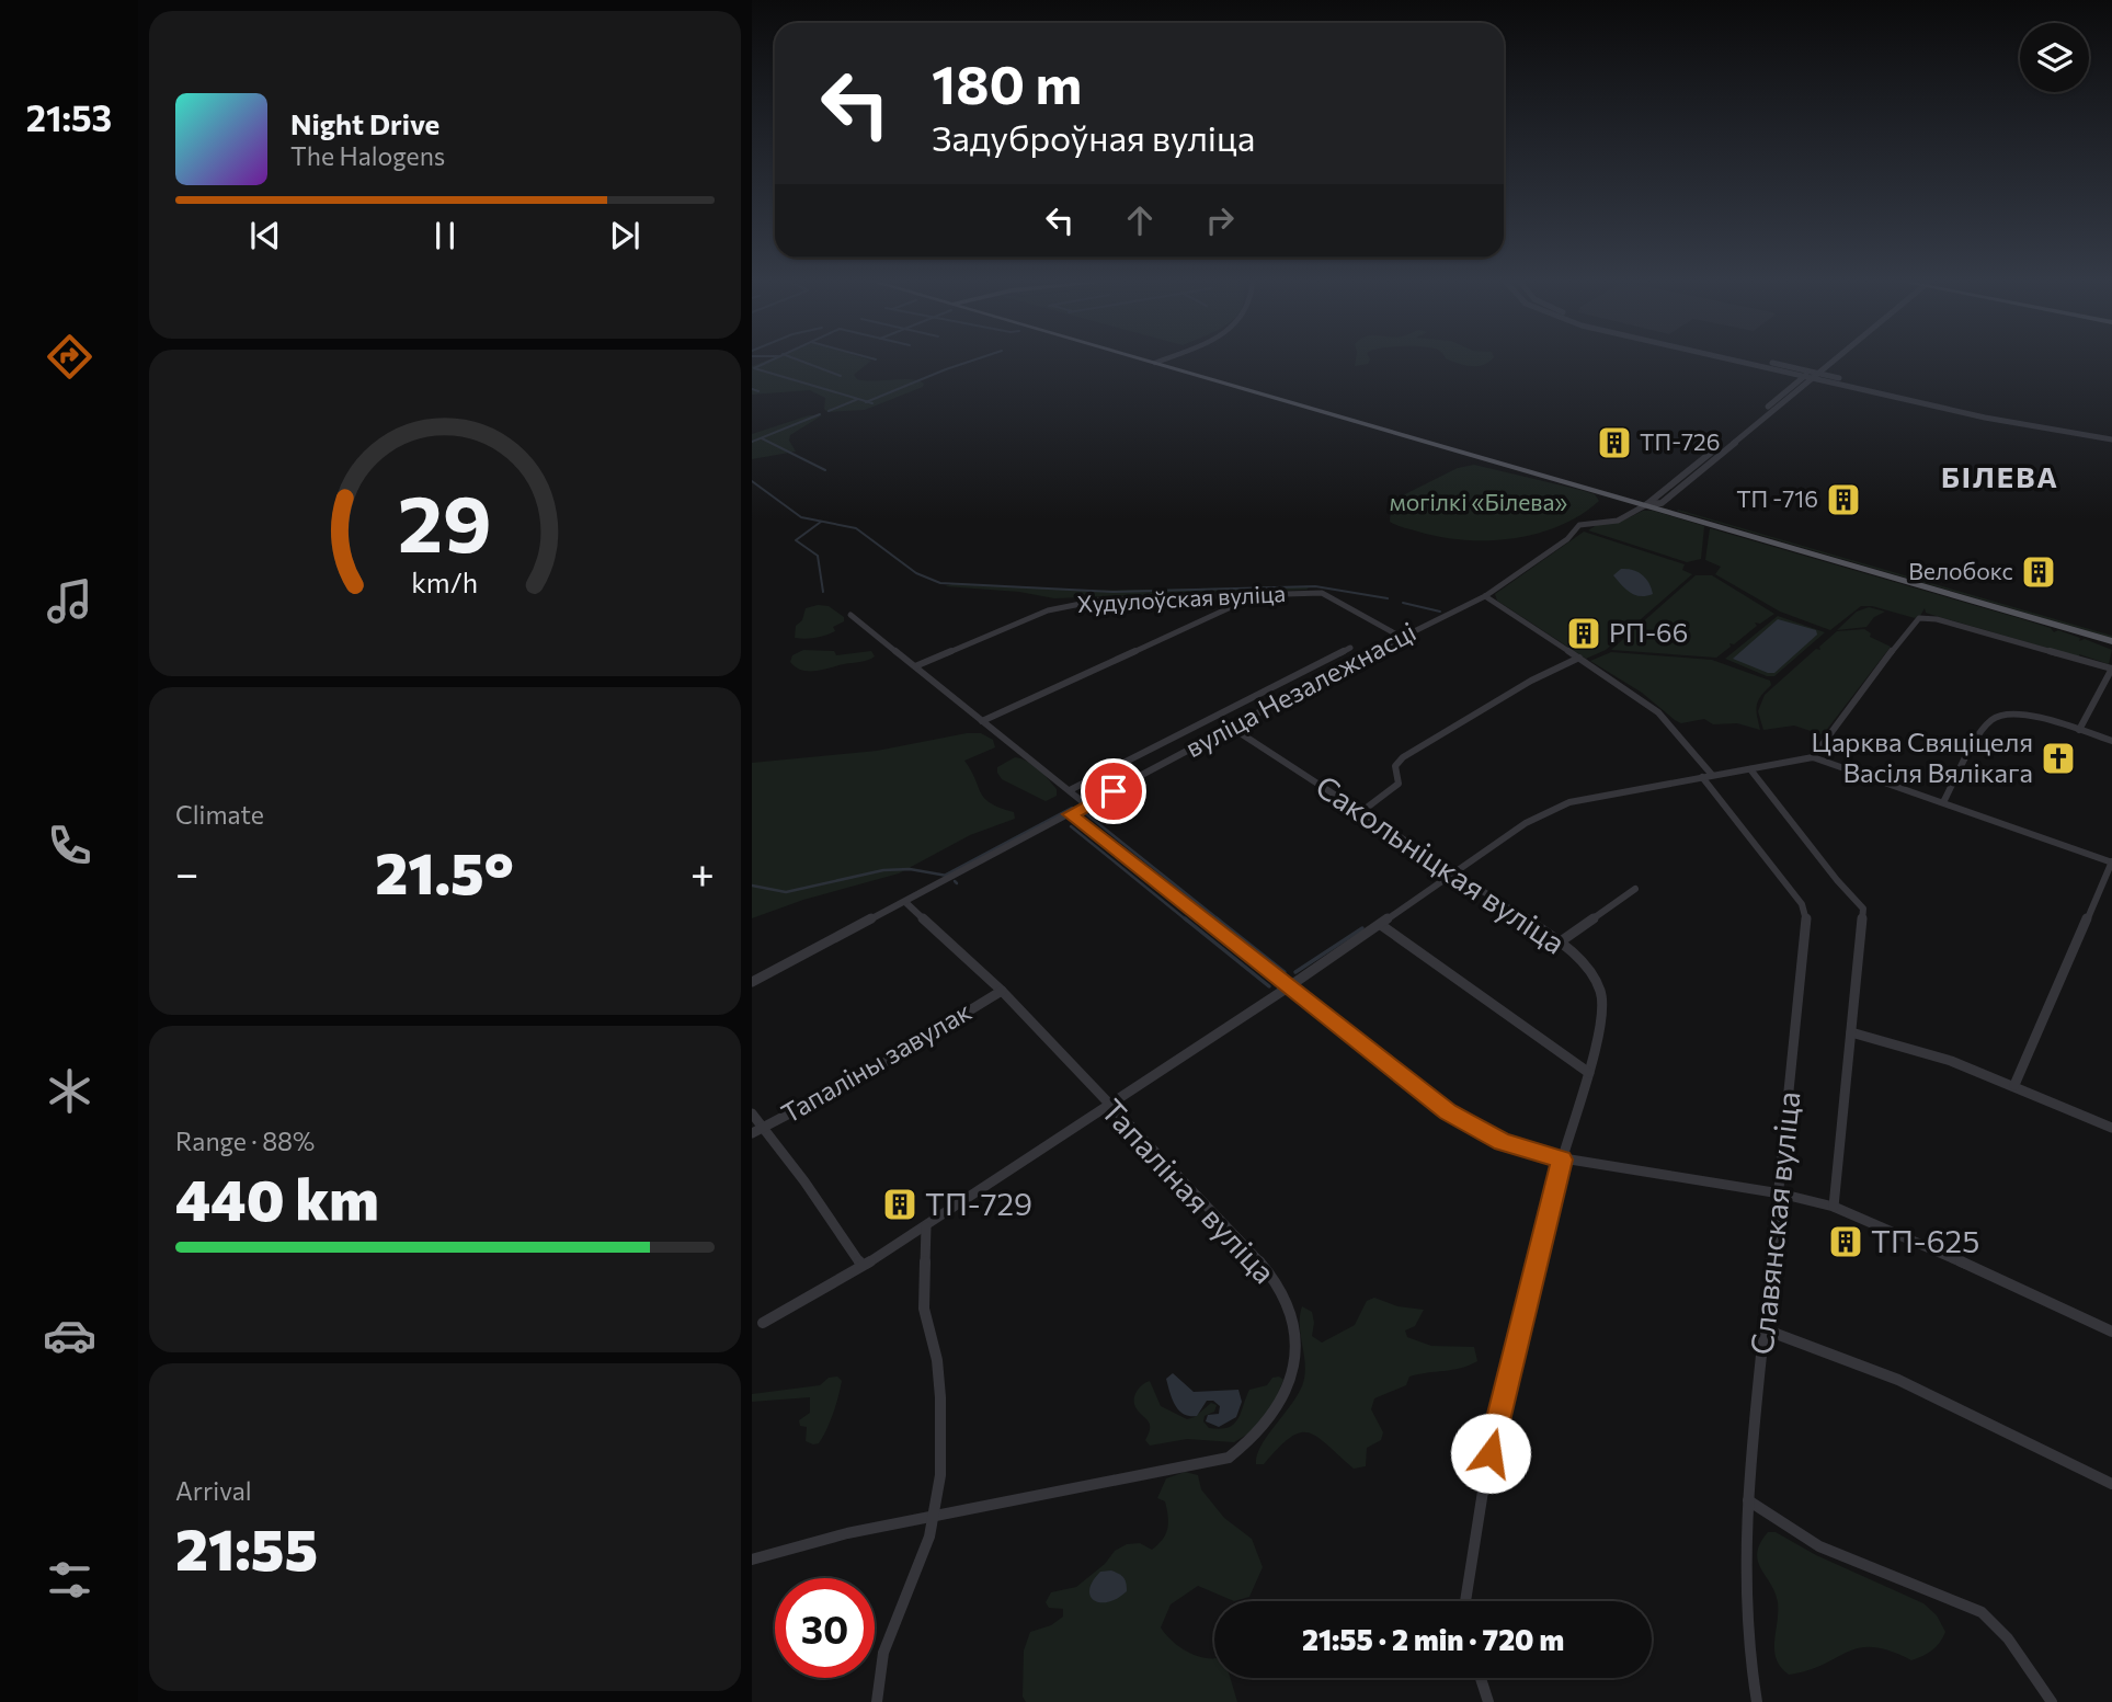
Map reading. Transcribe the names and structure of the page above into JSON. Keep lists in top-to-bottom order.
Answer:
{
  "streets": {
    "street": [
      "Худулоўская вуліца",
      "вуліца Незалежнасці",
      "Сакольніцкая вуліца",
      "Тапаліны завулак",
      "Тапаліная вуліца",
      "Славянская вуліца"
    ]
  },
  "crossings": [
    ["Худулоўская вуліца", "вуліца Незалежнасці"],
    ["вуліца Незалежнасці", "Сакольніцкая вуліца"],
    ["вуліца Незалежнасці", "Тапаліная вуліца"],
    ["вуліца Незалежнасці", "Славянская вуліца"],
    ["Тапаліны завулак", "Тапаліная вуліца"]
  ],
  "districts": ["БІЛЕВА"],
  "parks": ["могілкі «Білева»"],
  "places": {
    "building": [
      "ТП-726",
      "ТП -716",
      "Велобокс",
      "РП-66",
      "ТП-729",
      "ТП-625"
    ],
    "church": ["Царква Свяціцеля Васіля Вялікага"]
  },
  "page": {
    "tabs": "21:53",
    "turn": ["180 m", "Задуброўная вуліца"],
    "song": ["Night Drive", "The Halogens"],
    "tile": [
      "Climate",
      ["Range · 88%", "440 km"],
      ["Arrival", "21:55"]
    ],
    "heat": ["−", "21.5°", "+"],
    "limit": "30",
    "trip": "21:55 · 2 min · 720 m",
    "gauge": ["29", "km/h"]
  }
}
